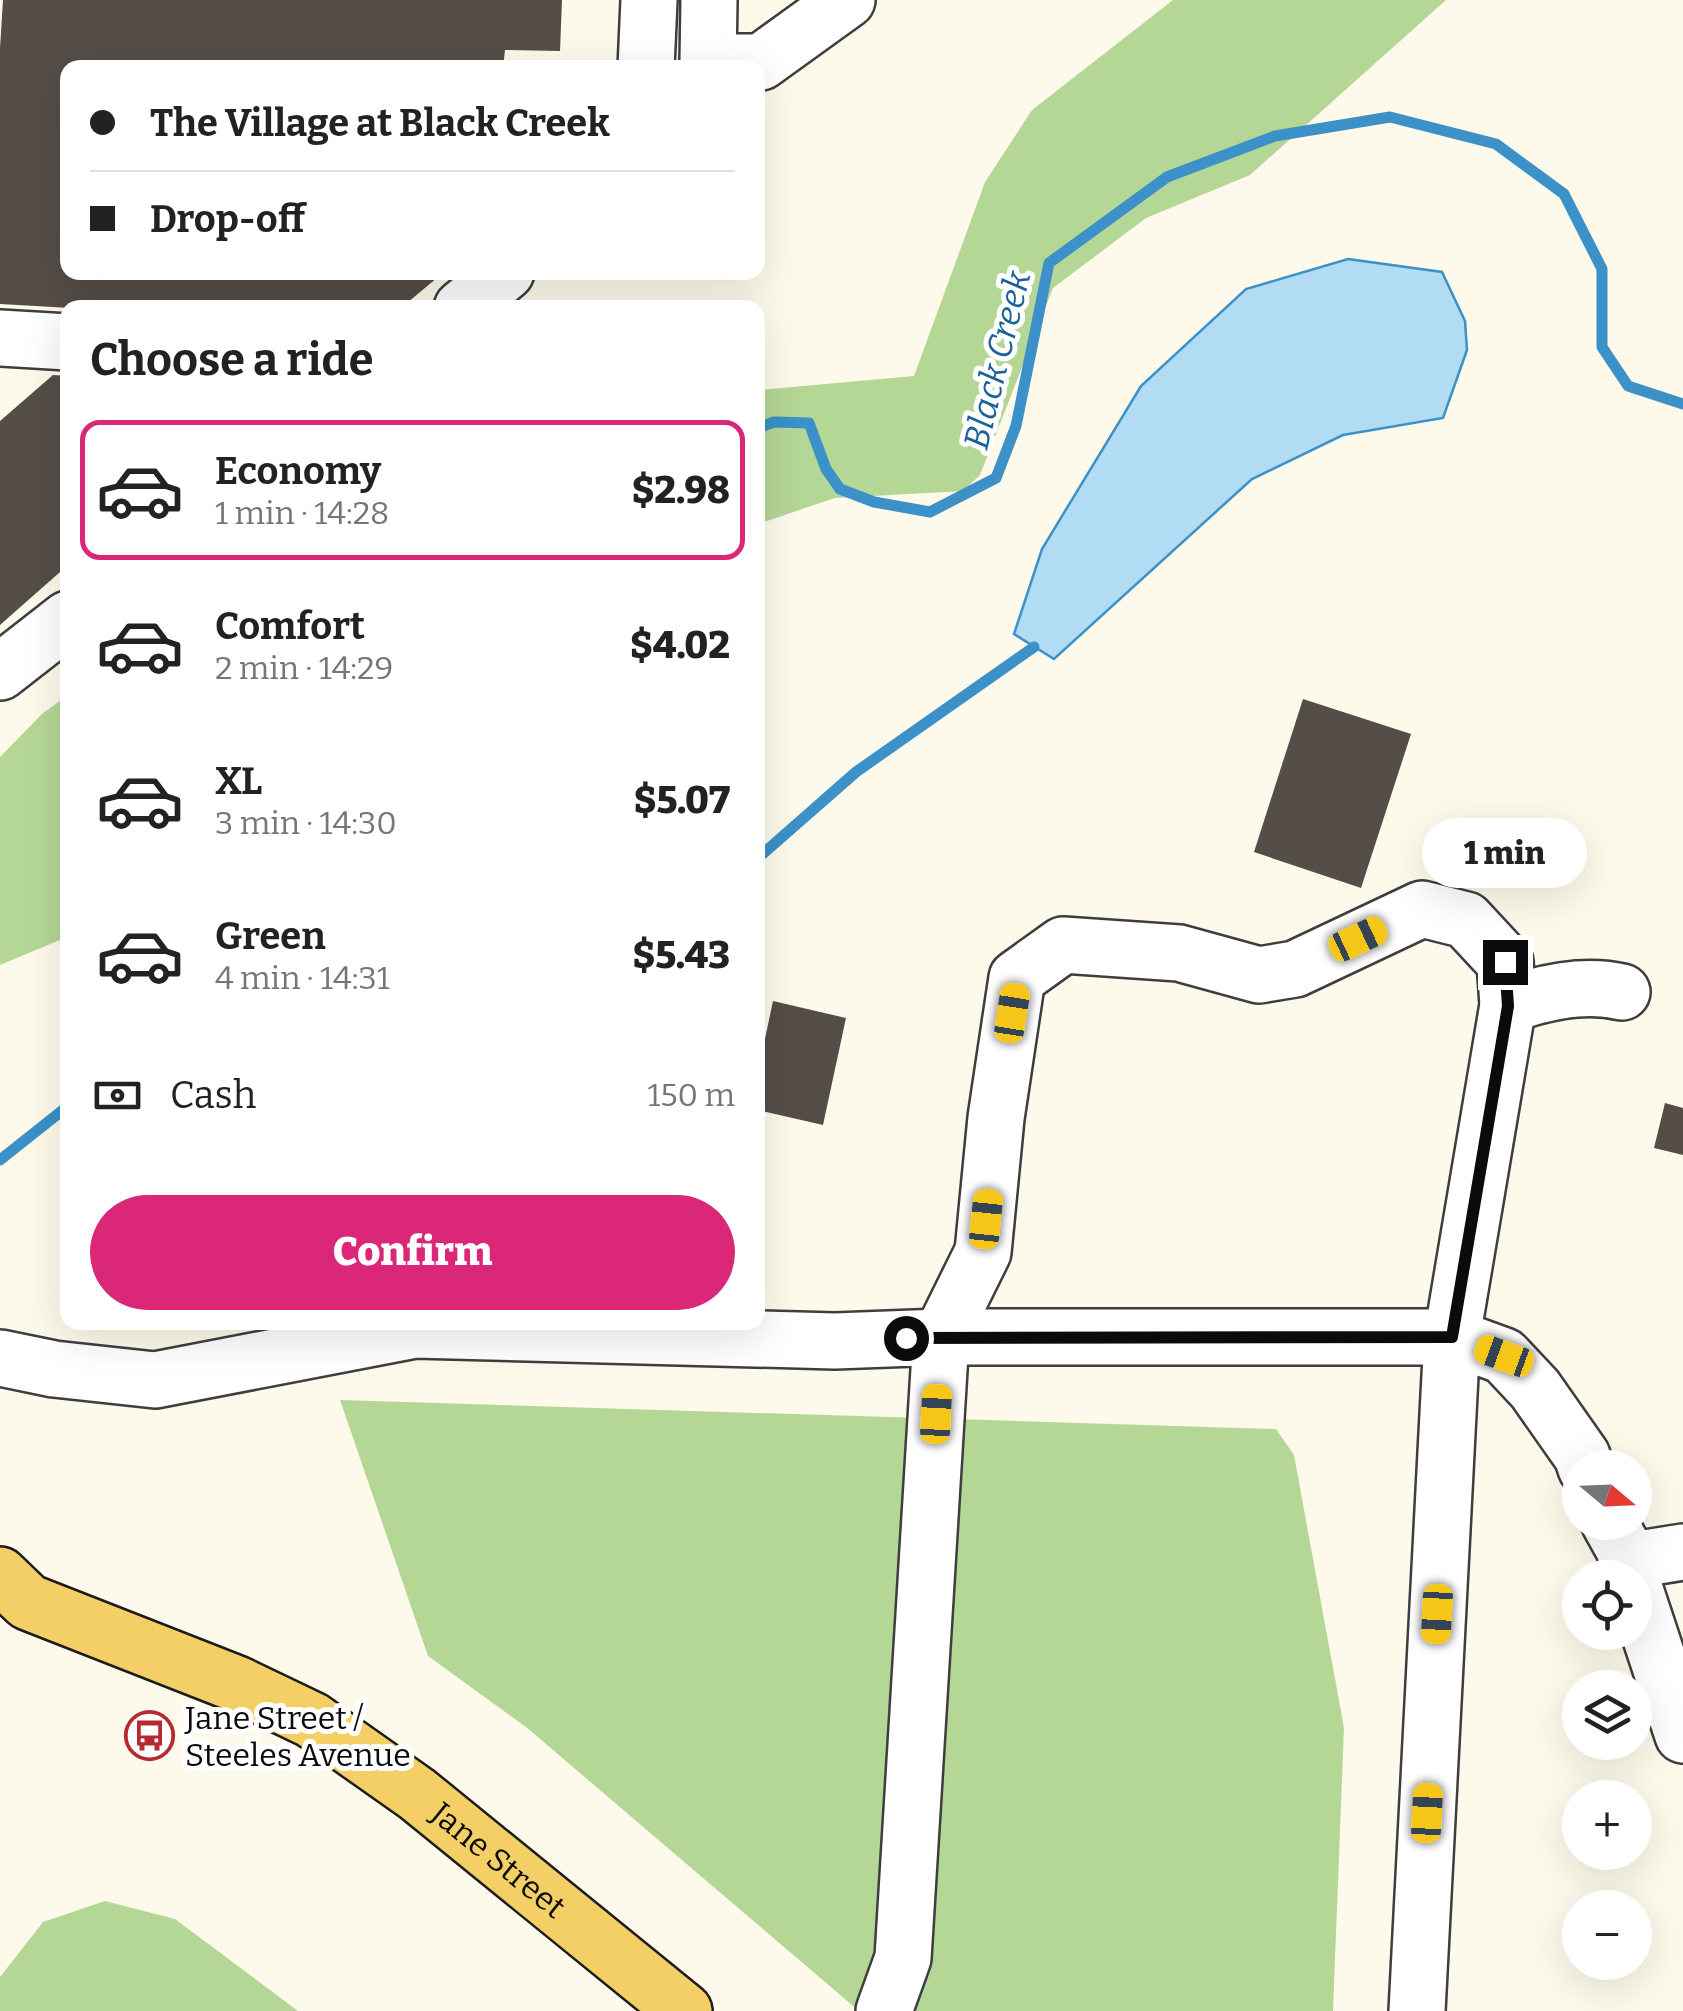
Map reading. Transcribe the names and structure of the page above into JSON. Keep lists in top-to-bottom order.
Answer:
{
  "streets": {
    "main road": ["Jane Street"]
  },
  "water": ["Black Creek"],
  "places": {
    "bus stop": ["Jane Street / Steeles Avenue"]
  },
  "north": "right",
  "page": {
    "banner": ["The Village at Black Creek", "Drop-off"],
    "heading": "Choose a ride",
    "list": [
      {
        "name": "Economy",
        "note": "1 min · 14:28",
        "value": "$2.98"
      },
      {
        "name": "Comfort",
        "note": "2 min · 14:29",
        "value": "$4.02"
      },
      {
        "name": "XL",
        "note": "3 min · 14:30",
        "value": "$5.07"
      },
      {
        "name": "Green",
        "note": "4 min · 14:31",
        "value": "$5.43"
      }
    ],
    "bubble": "1 min",
    "pay": ["Cash", "150 m"],
    "buttons": "Confirm",
    "map_buttons": ["+", "−"]
  }
}
